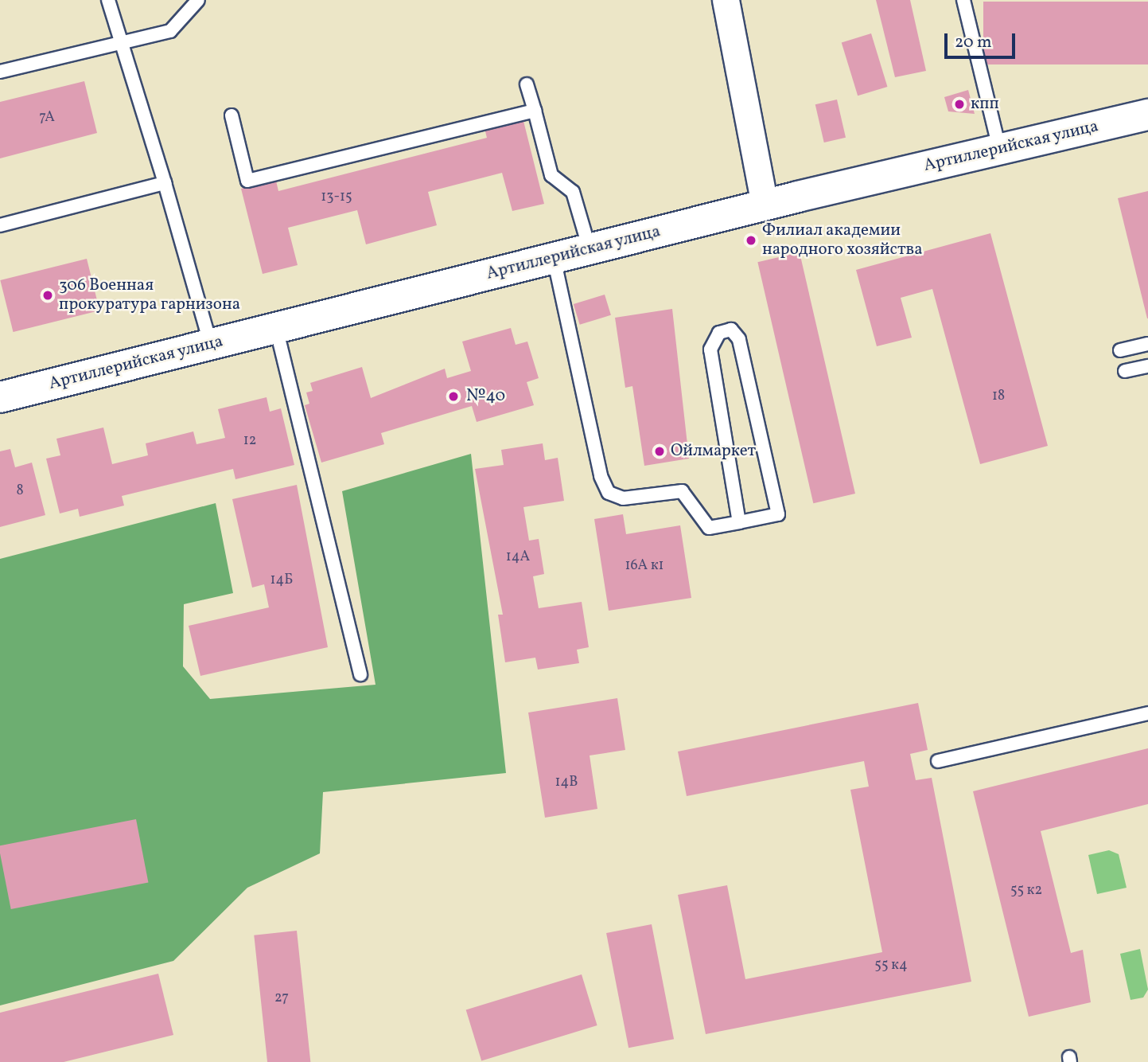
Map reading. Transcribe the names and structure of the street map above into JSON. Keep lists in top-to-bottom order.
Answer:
{
  "streets": {
    "main road": ["Артиллерийская улица"]
  },
  "places": [
    "кпп",
    "Филиал академии народного хозяйства",
    "306 Военная прокуратура гарнизона",
    "№40",
    "Ойлмаркет"
  ],
  "house_numbers": [
    "7А",
    "13-15",
    "18",
    "12",
    "8",
    "14А",
    "16А к1",
    "14Б",
    "14В",
    "55 к2",
    "55 к4",
    "27"
  ],
  "scale_bar": "20 m"
}
